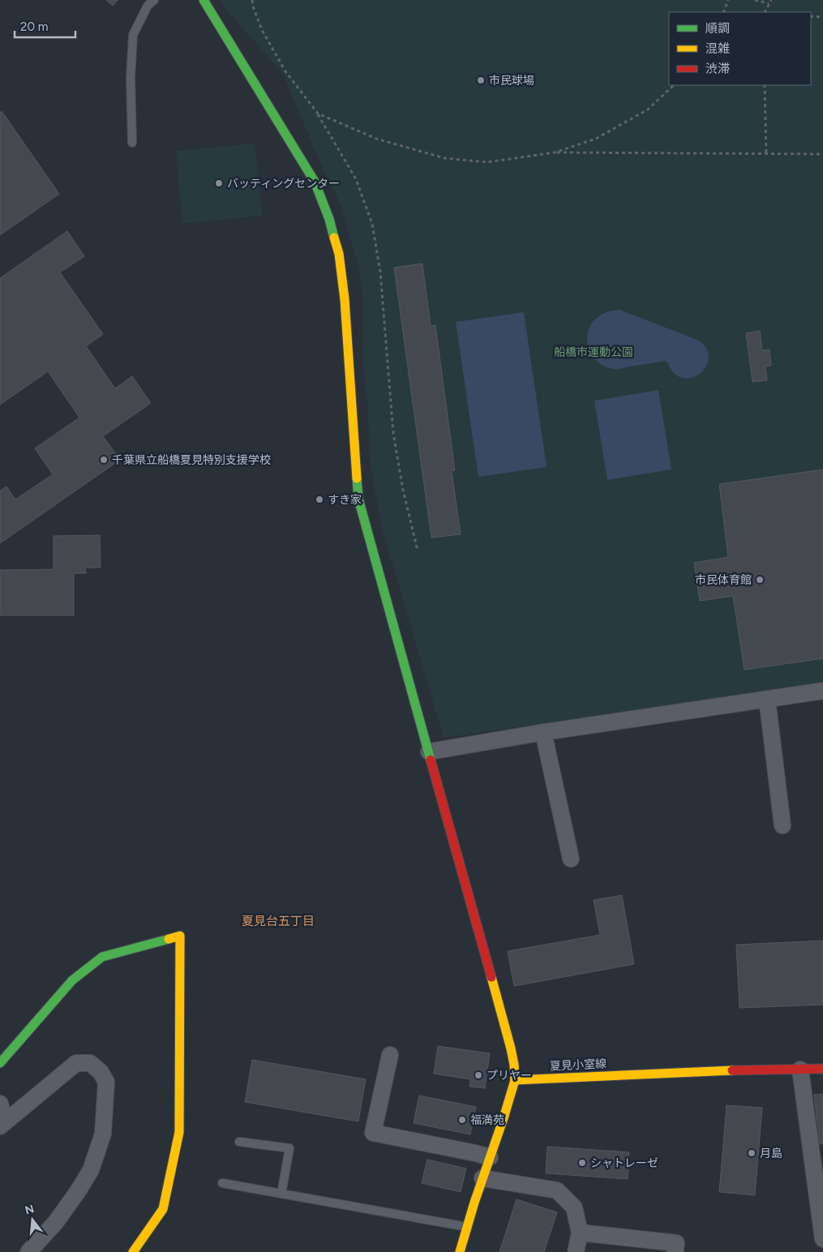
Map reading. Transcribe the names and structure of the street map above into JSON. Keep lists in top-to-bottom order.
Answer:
{
  "streets": {
    "street": ["夏見小室線"]
  },
  "districts": ["夏見台五丁目"],
  "parks": ["船橋市運動公園"],
  "places": [
    "市民球場",
    "バッティングセンター",
    "千葉県立船橋夏見特別支援学校",
    "すき家",
    "市民体育館",
    "プリヤー",
    "福満苑",
    "月島",
    "シャトレーゼ"
  ],
  "legend": ["順調", "混雑", "渋滞"],
  "scale_bar": "20 m",
  "north": "top"
}
